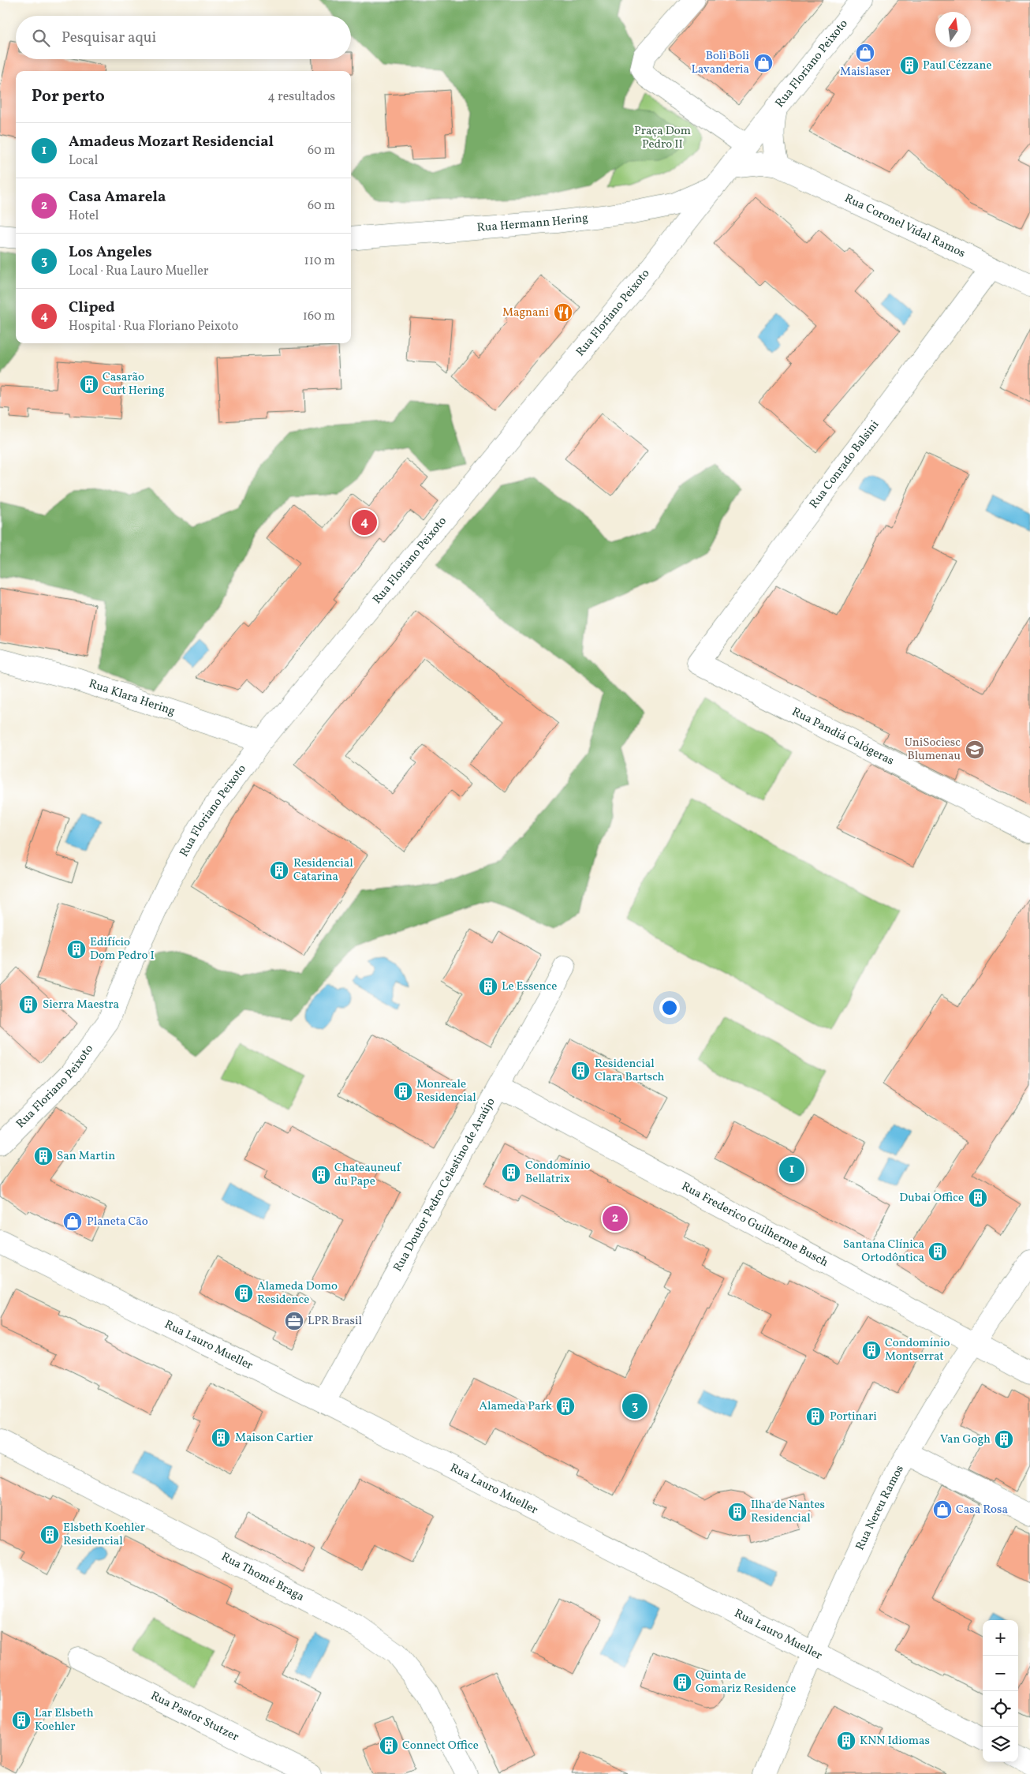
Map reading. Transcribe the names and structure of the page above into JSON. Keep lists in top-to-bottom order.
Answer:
{
  "streets": {
    "street": [
      "Rua Floriano Peixoto",
      "Rua Hermann Hering",
      "Rua Coronel Vidal Ramos",
      "Rua Conrado Balsini",
      "Rua Klara Hering",
      "Rua Pandiá Calógeras",
      "Rua Doutor Pedro Celestino de Araújo",
      "Rua Frederico Guilherme Busch",
      "Rua Lauro Mueller",
      "Rua Nereu Ramos",
      "Rua Thomé Braga",
      "Rua Pastor Stutzer"
    ]
  },
  "crossings": [
    ["Rua Floriano Peixoto", "Rua Hermann Hering"],
    ["Rua Floriano Peixoto", "Rua Coronel Vidal Ramos"],
    ["Rua Floriano Peixoto", "Rua Klara Hering"],
    ["Rua Coronel Vidal Ramos", "Rua Conrado Balsini"],
    ["Rua Conrado Balsini", "Rua Pandiá Calógeras"],
    ["Rua Doutor Pedro Celestino de Araújo", "Rua Frederico Guilherme Busch"],
    ["Rua Doutor Pedro Celestino de Araújo", "Rua Lauro Mueller"],
    ["Rua Frederico Guilherme Busch", "Rua Nereu Ramos"],
    ["Rua Lauro Mueller", "Rua Nereu Ramos"]
  ],
  "parks": ["Praça Dom Pedro II"],
  "places": {
    "shop": [
      "Maislaser",
      "Boli Boli Lavanderia",
      "Planeta Cão",
      "Casa Rosa"
    ],
    "building": [
      "Paul Cézzane",
      "Casarão Curt Hering",
      "Residencial Catarina",
      "Edifício Dom Pedro I",
      "Le Essence",
      "Sierra Maestra",
      "Residencial Clara Bartsch",
      "Monreale Residencial",
      "San Martin",
      "Condomínio Bellatrix",
      "Chateauneuf du Pape",
      "Dubai Office",
      "Santana Clínica Ortodôntica",
      "Alameda Domo Residence",
      "Condomínio Montserrat",
      "Alameda Park",
      "Portinari",
      "Maison Cartier",
      "Van Gogh",
      "Ilha de Nantes Residencial",
      "Elsbeth Koehler Residencial",
      "Quinta de Gomariz Residence",
      "Lar Elsbeth Koehler",
      "KNN Idiomas",
      "Connect Office"
    ],
    "restaurant": ["Magnani"],
    "school or university": ["UniSociesc Blumenau"],
    "office": ["LPR Brasil"]
  },
  "north": "top",
  "page": {
    "search": "Pesquisar aqui",
    "heading": ["Por perto", "4 resultados"],
    "list": [
      {
        "mark": "1",
        "name": "Amadeus Mozart Residencial",
        "note": "Local",
        "value": "60 m"
      },
      {
        "mark": "2",
        "name": "Casa Amarela",
        "note": "Hotel",
        "value": "60 m"
      },
      {
        "mark": "3",
        "name": "Los Angeles",
        "note": "Local · Rua Lauro Mueller",
        "value": "110 m"
      },
      {
        "mark": "4",
        "name": "Cliped",
        "note": "Hospital · Rua Floriano Peixoto",
        "value": "160 m"
      }
    ],
    "pins": [
      "4",
      "1",
      "2",
      "3"
    ],
    "map_buttons": ["+", "−"]
  }
}
